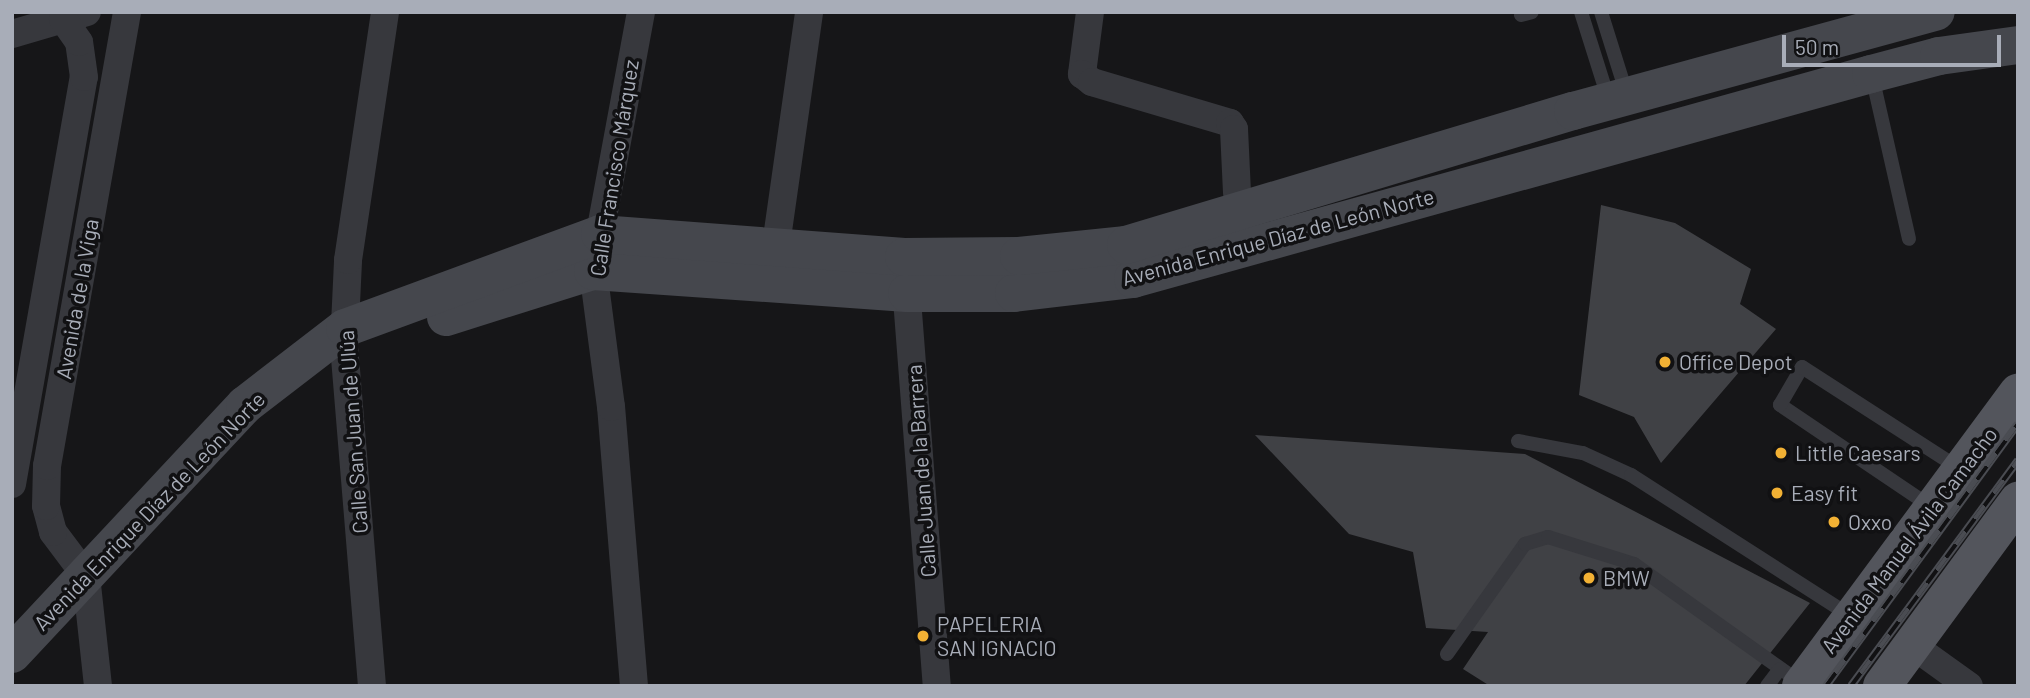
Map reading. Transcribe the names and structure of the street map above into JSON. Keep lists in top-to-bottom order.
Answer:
{
  "streets": {
    "main road": ["Avenida Enrique Díaz de León Norte", "Avenida Manuel Ávila Camacho"],
    "street": [
      "Calle Francisco Márquez",
      "Avenida de la Viga",
      "Calle San Juan de Ulúa",
      "Calle Juan de la Barrera"
    ]
  },
  "crossings": [
    ["Calle Francisco Márquez", "Avenida Enrique Díaz de León Norte"],
    ["Avenida Enrique Díaz de León Norte", "Avenida de la Viga"],
    ["Avenida Enrique Díaz de León Norte", "Calle San Juan de Ulúa"],
    ["Avenida Enrique Díaz de León Norte", "Calle Juan de la Barrera"]
  ],
  "places": [
    "Office Depot",
    "Little Caesars",
    "Easy fit",
    "Oxxo",
    "BMW",
    "PAPELERIA SAN IGNACIO"
  ],
  "scale_bar": "50 m"
}
